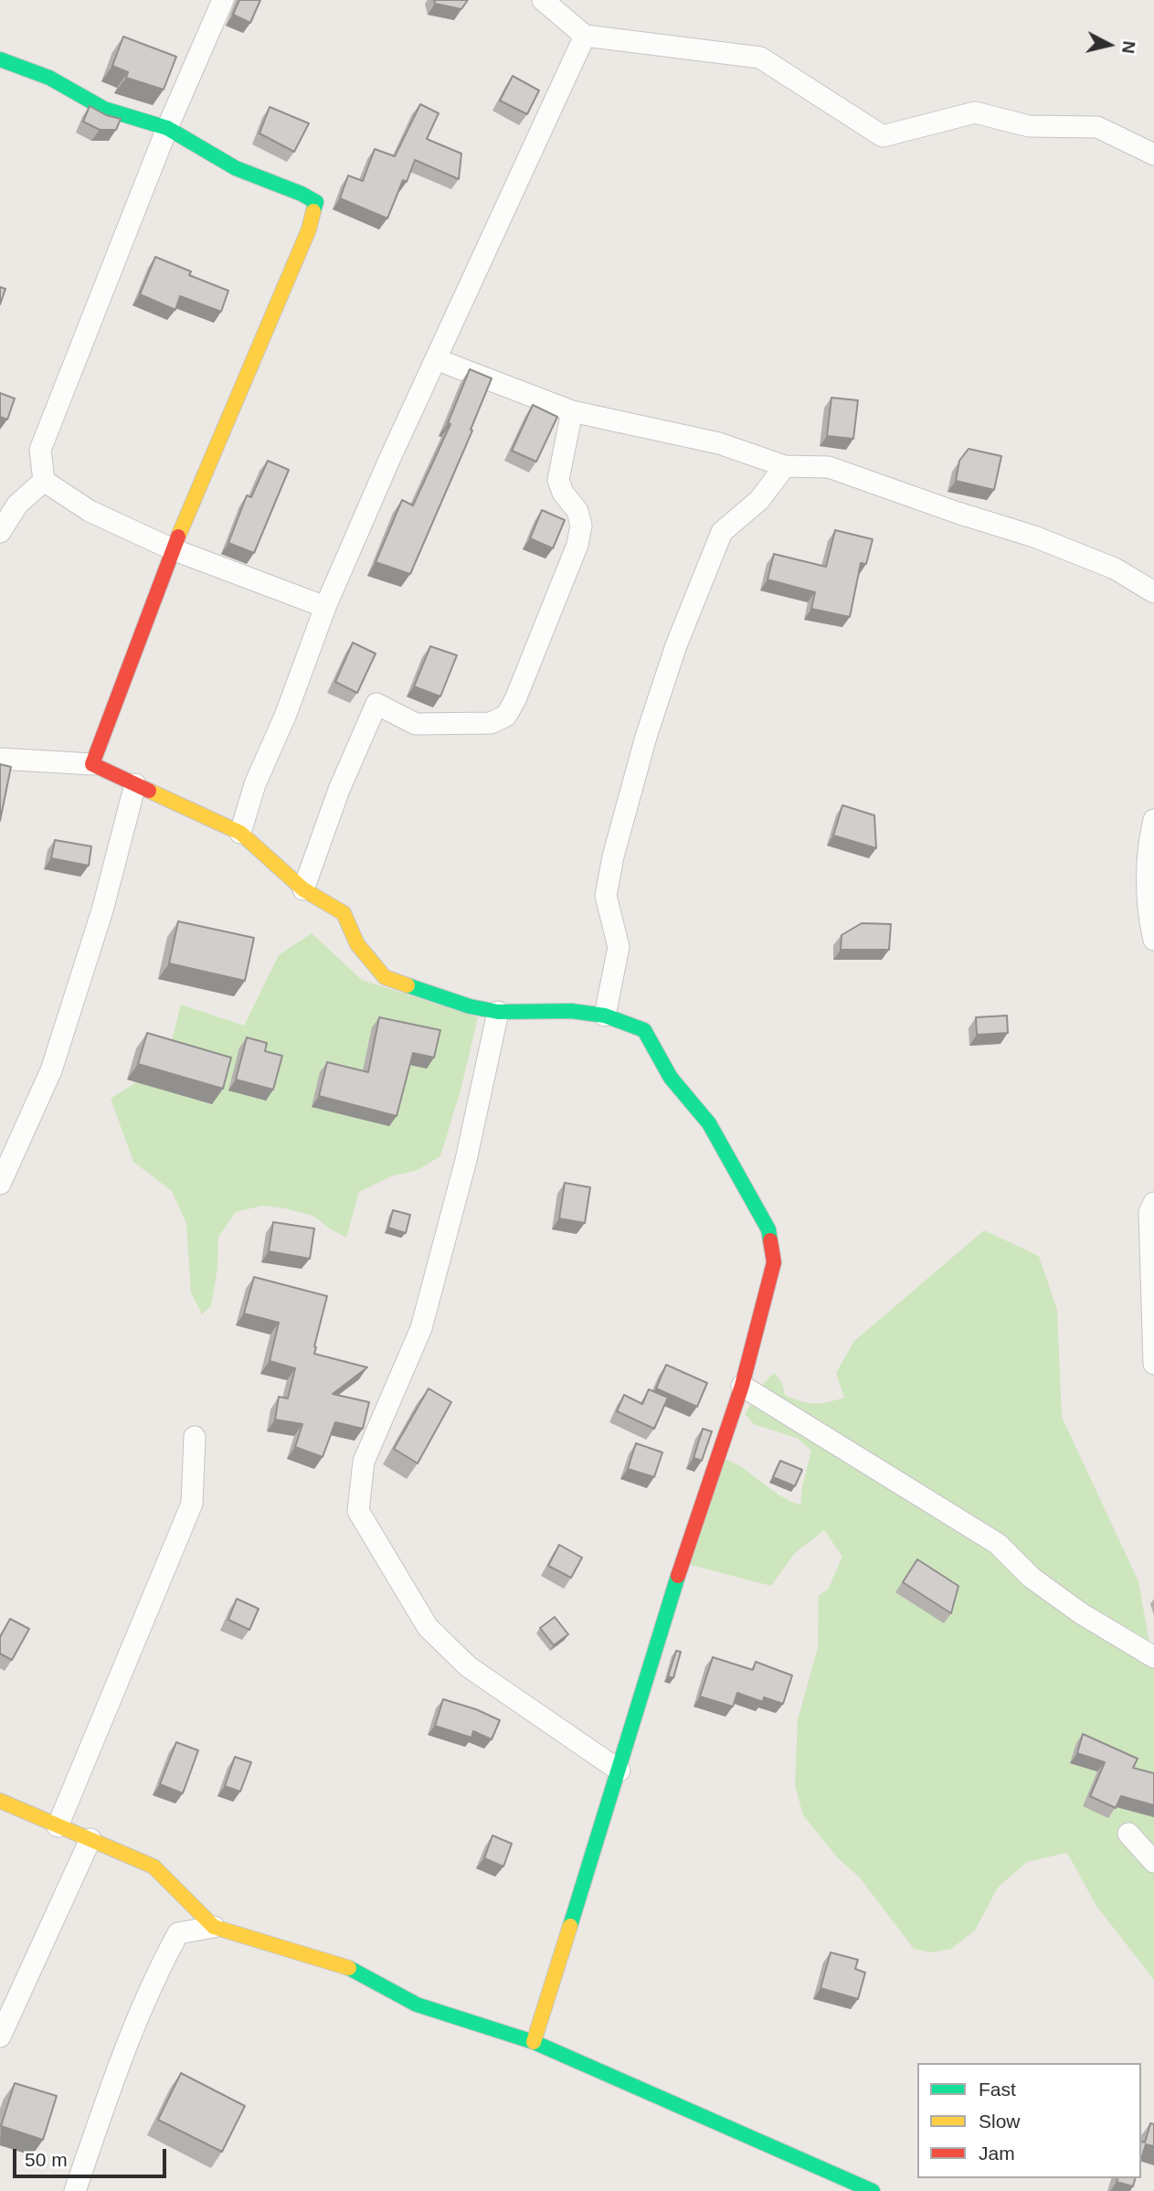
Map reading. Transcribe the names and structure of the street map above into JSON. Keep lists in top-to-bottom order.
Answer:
{
  "legend": ["Fast", "Slow", "Jam"],
  "scale_bar": "50 m",
  "north": "right"
}
